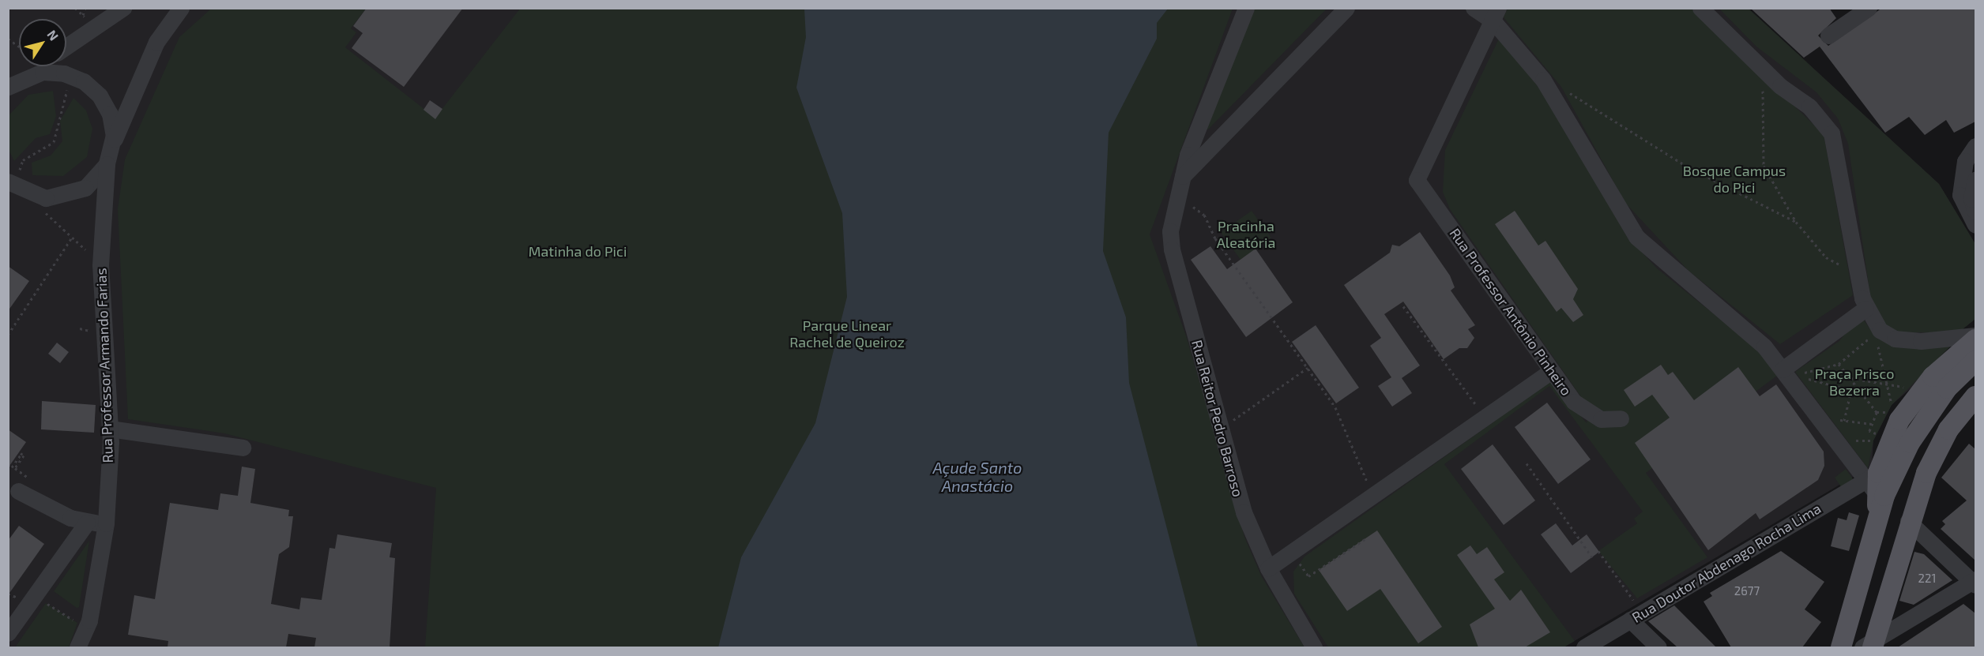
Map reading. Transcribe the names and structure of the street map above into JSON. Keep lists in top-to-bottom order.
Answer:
{
  "streets": {
    "street": [
      "Rua Professor Antônio Pinheiro",
      "Rua Professor Armando Farias",
      "Rua Reitor Pedro Barroso",
      "Rua Doutor Abdenago Rocha Lima"
    ]
  },
  "water": ["Açude Santo Anastácio"],
  "parks": [
    "Bosque Campus do Pici",
    "Pracinha Aleatória",
    "Matinha do Pici",
    "Parque Linear Rachel de Queiroz",
    "Praça Prisco Bezerra"
  ],
  "house_numbers": ["221", "2677"],
  "north": "top right"
}
